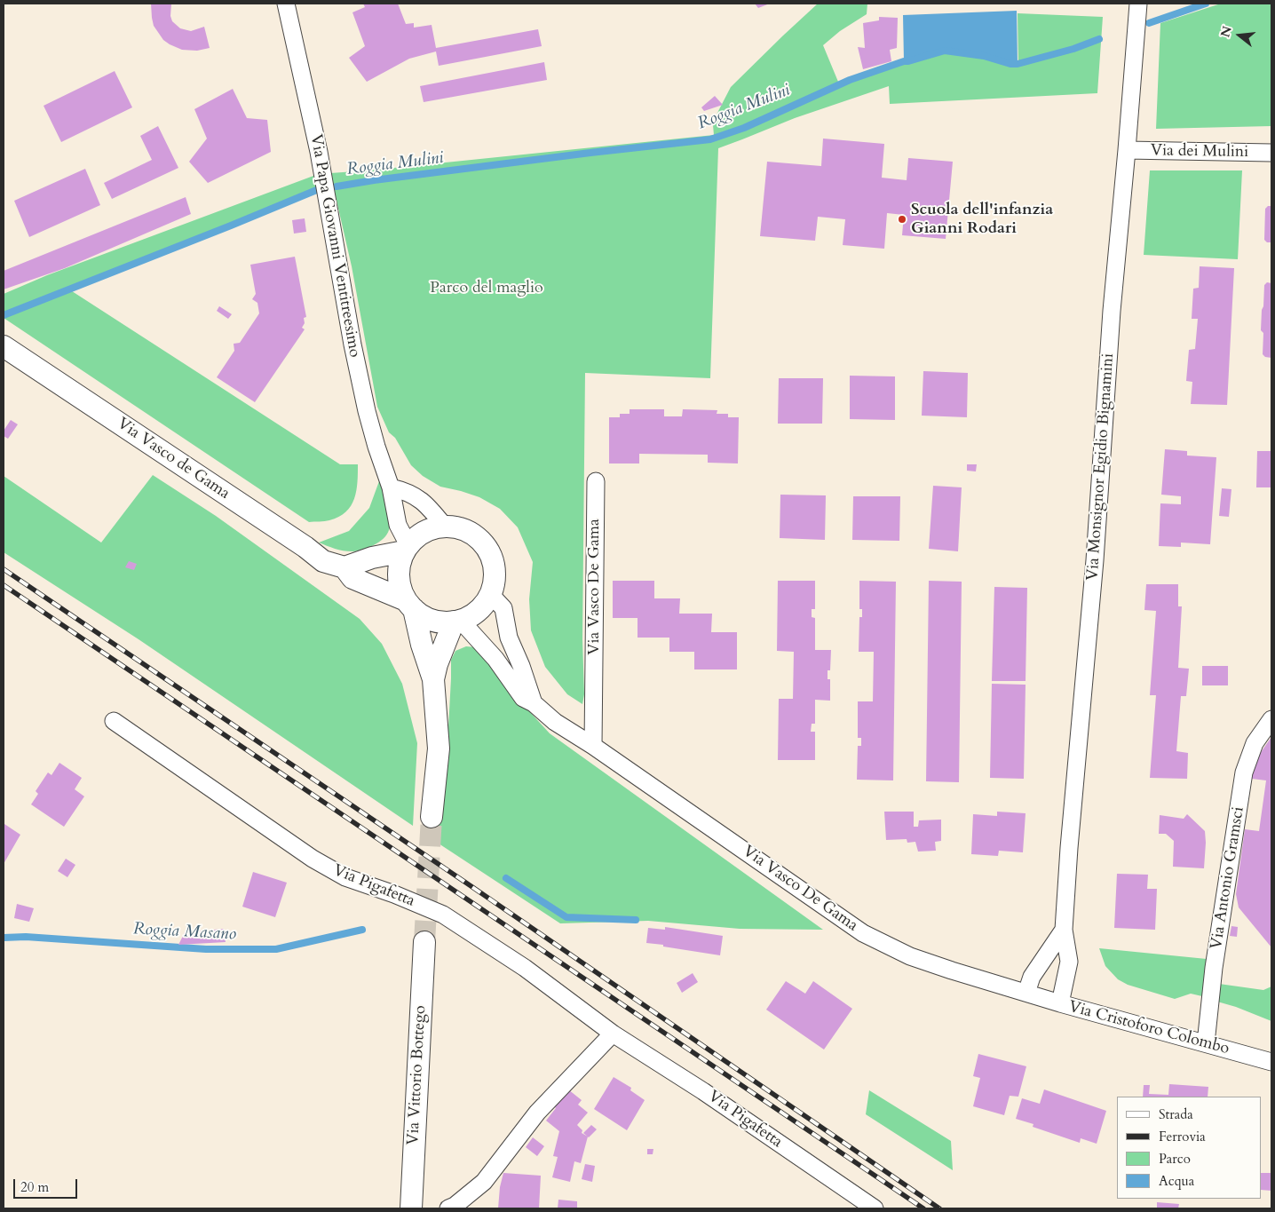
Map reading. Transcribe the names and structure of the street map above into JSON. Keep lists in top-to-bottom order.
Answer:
{
  "streets": {
    "street": [
      "Via dei Mulini",
      "Via Papa Giovanni Ventitreesimo",
      "Via Vasco de Gama",
      "Via Monsignor Egidio Bignamini",
      "Via Vasco De Gama",
      "Via Antonio Gramsci",
      "Via Pigafetta",
      "Via Cristoforo Colombo",
      "Via Vittorio Bottego"
    ]
  },
  "crossings": [
    ["Via dei Mulini", "Via Monsignor Egidio Bignamini"],
    ["Via Papa Giovanni Ventitreesimo", "Via Vasco de Gama"],
    ["Via Papa Giovanni Ventitreesimo", "Via Vasco De Gama"],
    ["Via Vasco de Gama", "Via Vasco De Gama"],
    ["Via Monsignor Egidio Bignamini", "Via Cristoforo Colombo"],
    ["Via Vasco De Gama", "Via Cristoforo Colombo"],
    ["Via Antonio Gramsci", "Via Cristoforo Colombo"]
  ],
  "water": ["Roggia Mulini", "Roggia Masano"],
  "parks": ["Parco del maglio"],
  "places": ["Scuola dell'infanzia Gianni Rodari"],
  "legend": [
    "Strada",
    "Ferrovia",
    "Parco",
    "Acqua"
  ],
  "scale_bar": "20 m",
  "north": "left"
}
